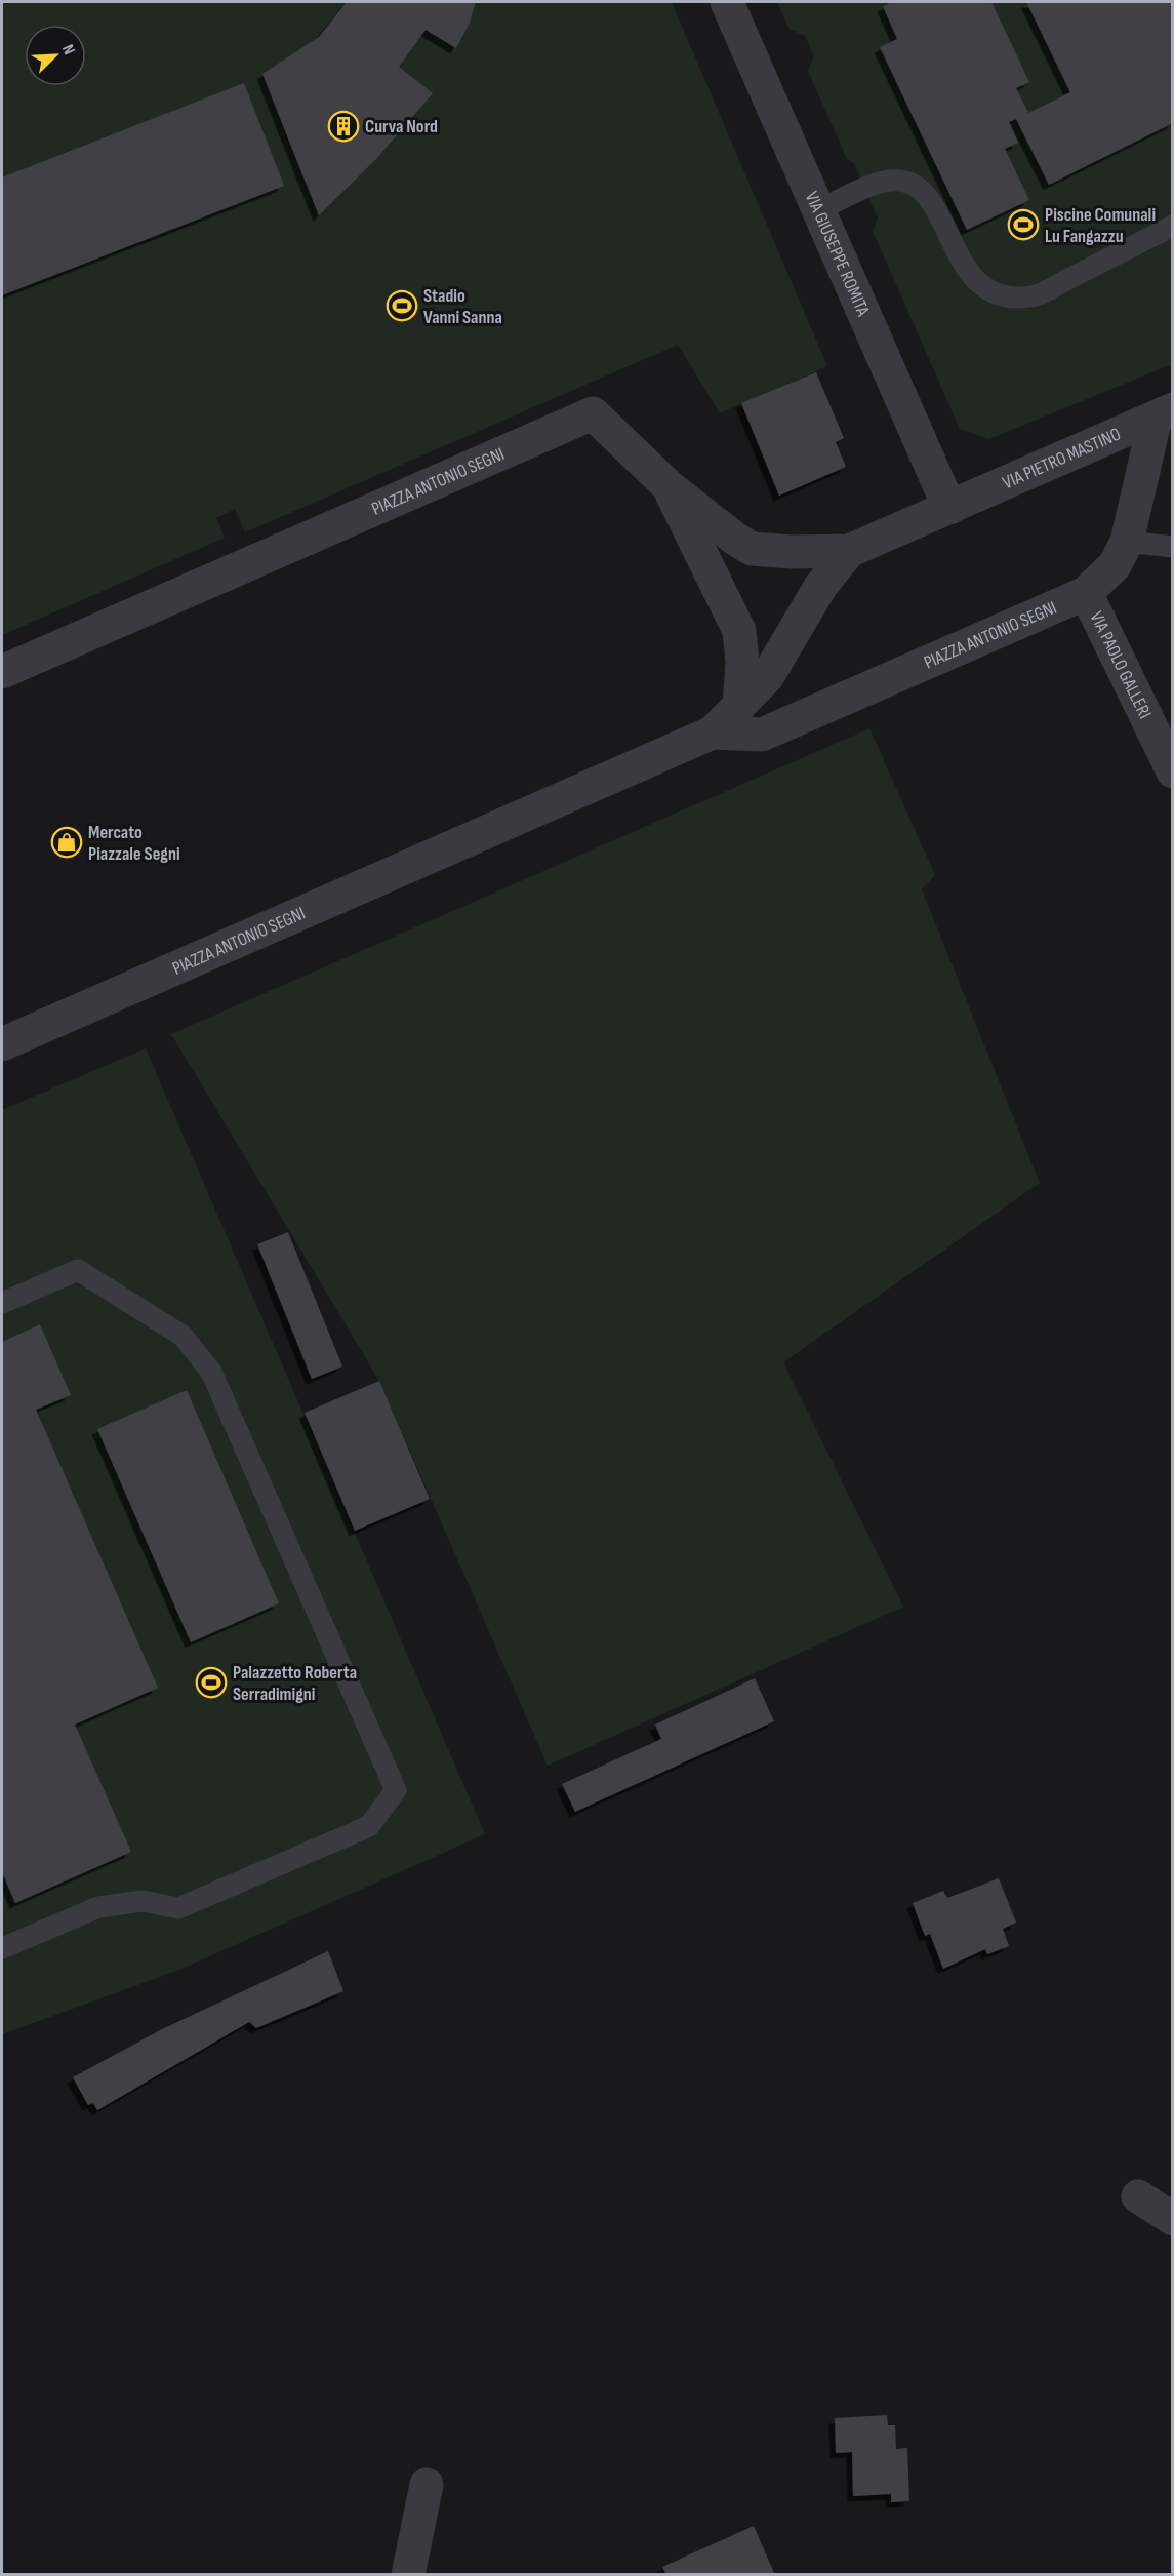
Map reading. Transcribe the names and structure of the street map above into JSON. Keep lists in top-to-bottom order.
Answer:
{
  "streets": {
    "street": [
      "VIA GIUSEPPE ROMITA",
      "VIA PIETRO MASTINO",
      "PIAZZA ANTONIO SEGNI",
      "VIA PAOLO GALLERI"
    ]
  },
  "crossings": [
    ["VIA GIUSEPPE ROMITA", "VIA PIETRO MASTINO"],
    ["VIA GIUSEPPE ROMITA", "PIAZZA ANTONIO SEGNI"],
    ["VIA PIETRO MASTINO", "PIAZZA ANTONIO SEGNI"],
    ["PIAZZA ANTONIO SEGNI", "VIA PAOLO GALLERI"]
  ],
  "places": {
    "building": ["Curva Nord"],
    "sports": ["Piscine Comunali Lu Fangazzu", "Stadio Vanni Sanna", "Palazzetto Roberta Serradimigni"],
    "shop": ["Mercato Piazzale Segni"]
  },
  "north": "top right"
}
